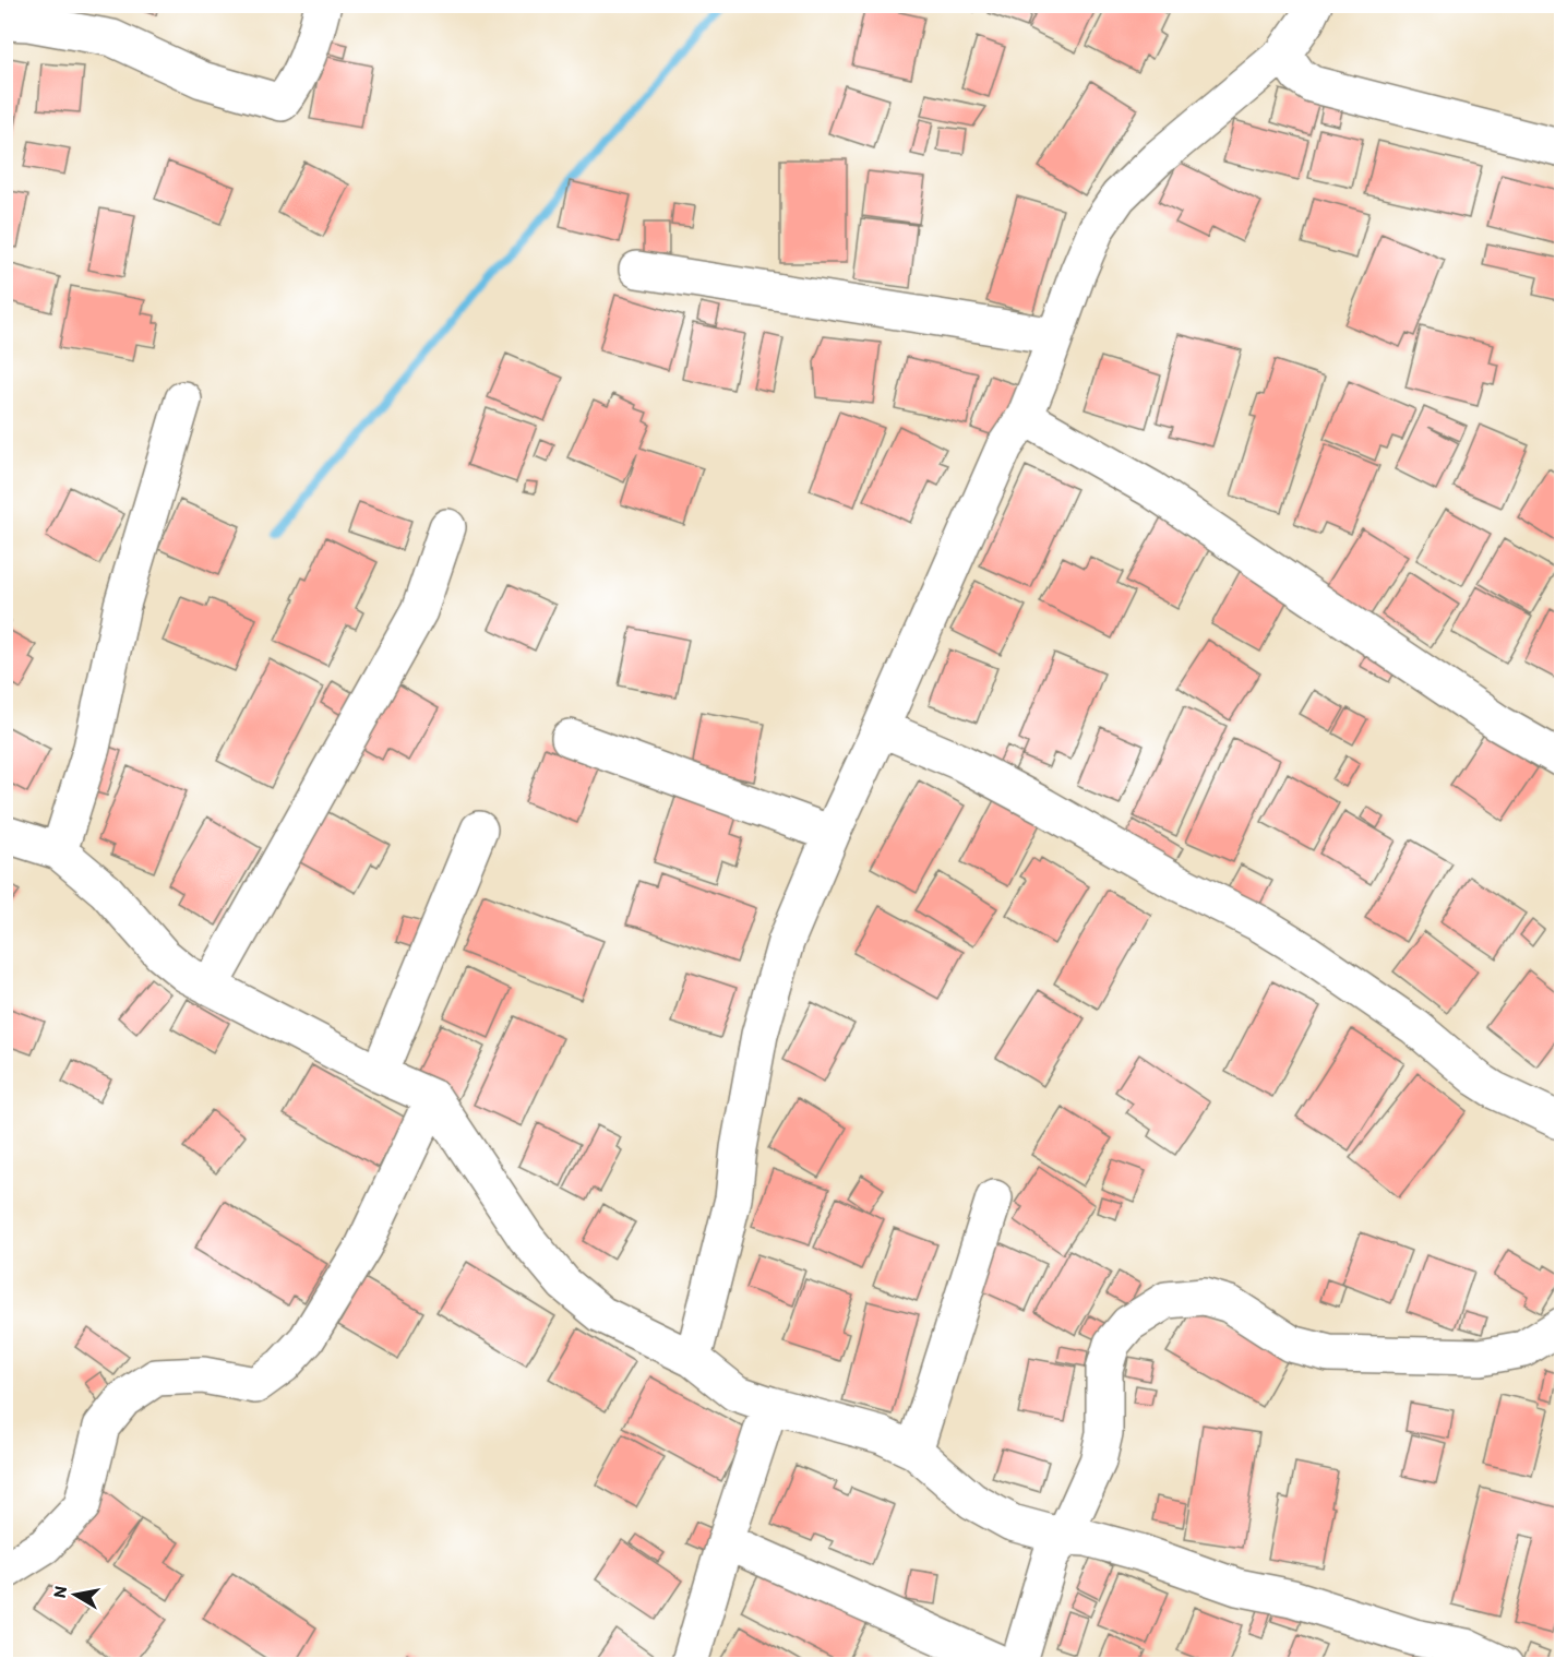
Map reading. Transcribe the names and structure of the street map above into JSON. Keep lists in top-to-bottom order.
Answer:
{
  "north": "left"
}
